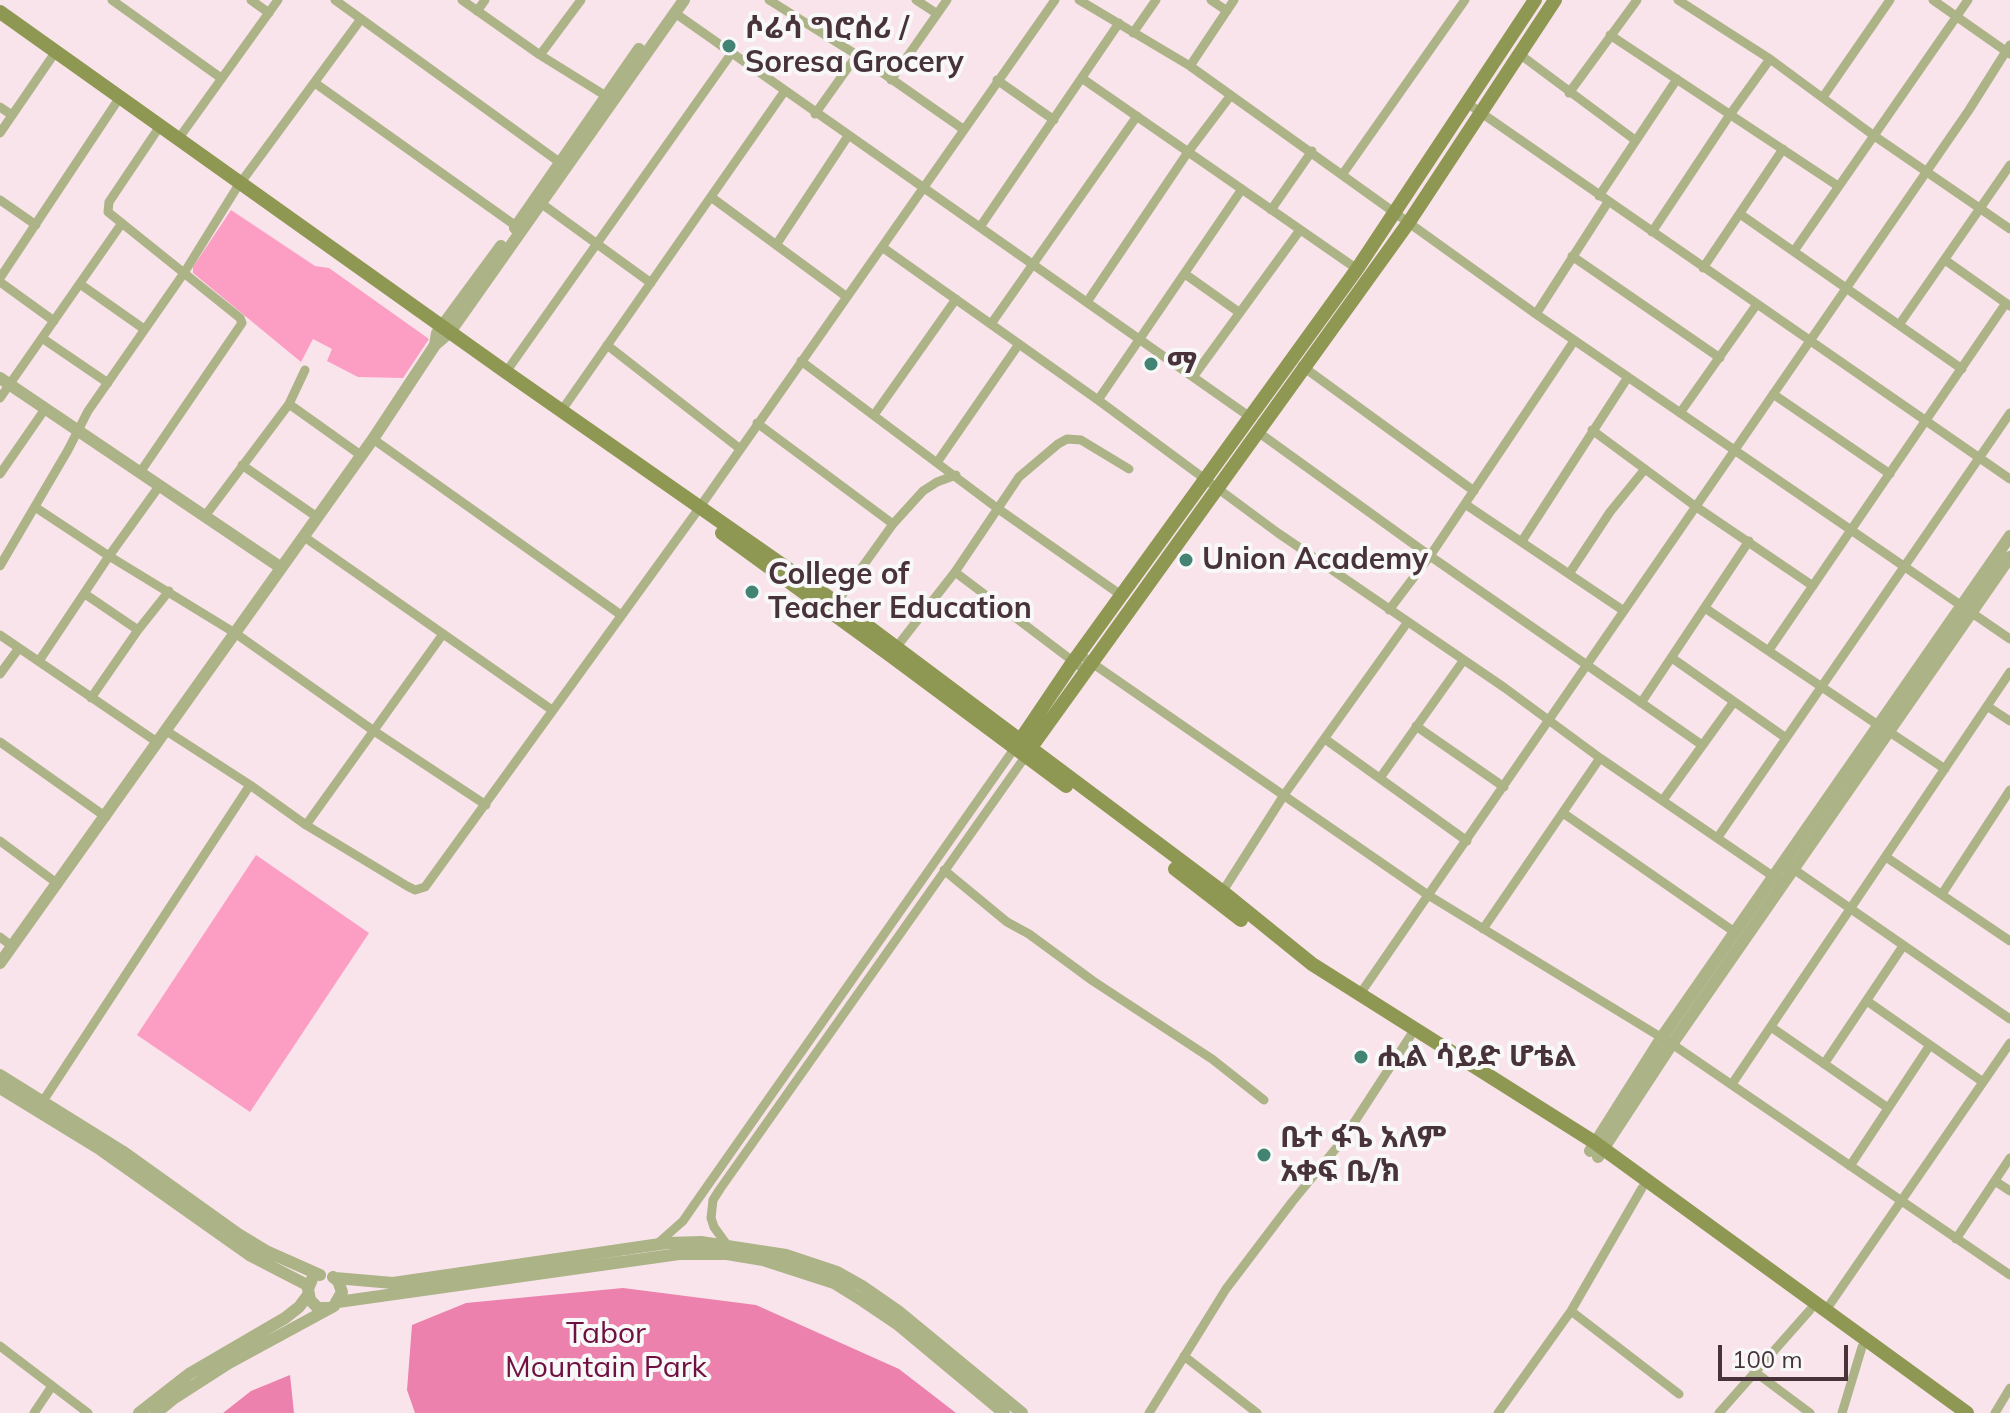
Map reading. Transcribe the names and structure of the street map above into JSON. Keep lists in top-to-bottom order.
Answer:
{
  "parks": ["Tabor Mountain Park"],
  "places": [
    "ሶሬሳ ግሮሰሪ / Soresa Grocery",
    "ማ",
    "Union Academy",
    "College of Teacher Education",
    "ሒል ሳይድ ሆቴል",
    "ቤተ ፋጌ አለም አቀፍ ቤ/ክ"
  ],
  "scale_bar": "100 m"
}
